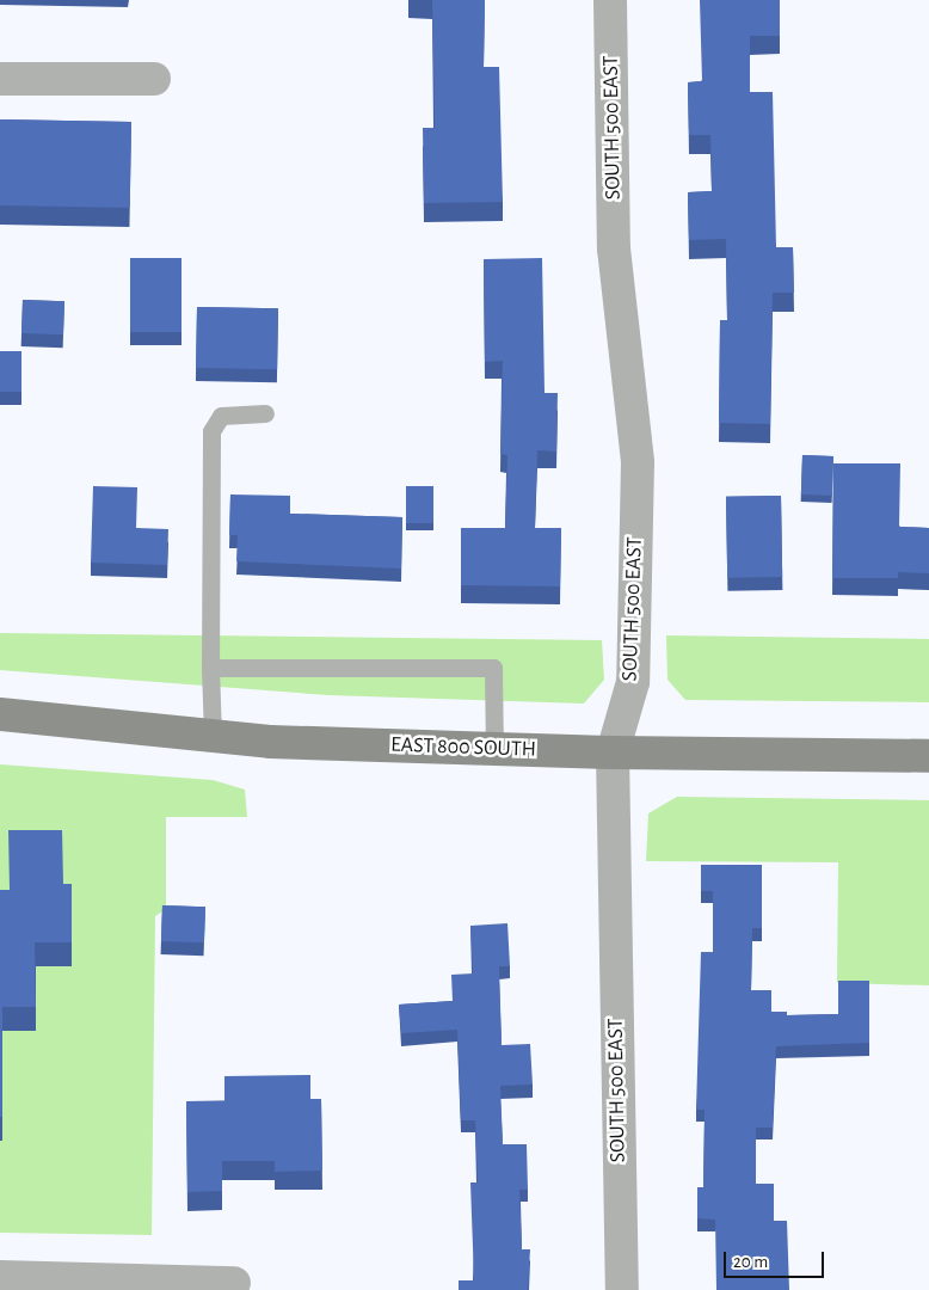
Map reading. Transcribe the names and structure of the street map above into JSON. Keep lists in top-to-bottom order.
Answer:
{
  "streets": {
    "main road": ["EAST 800 SOUTH"],
    "street": ["SOUTH 500 EAST"]
  },
  "crossings": [
    ["SOUTH 500 EAST", "EAST 800 SOUTH"]
  ],
  "scale_bar": "20 m"
}
